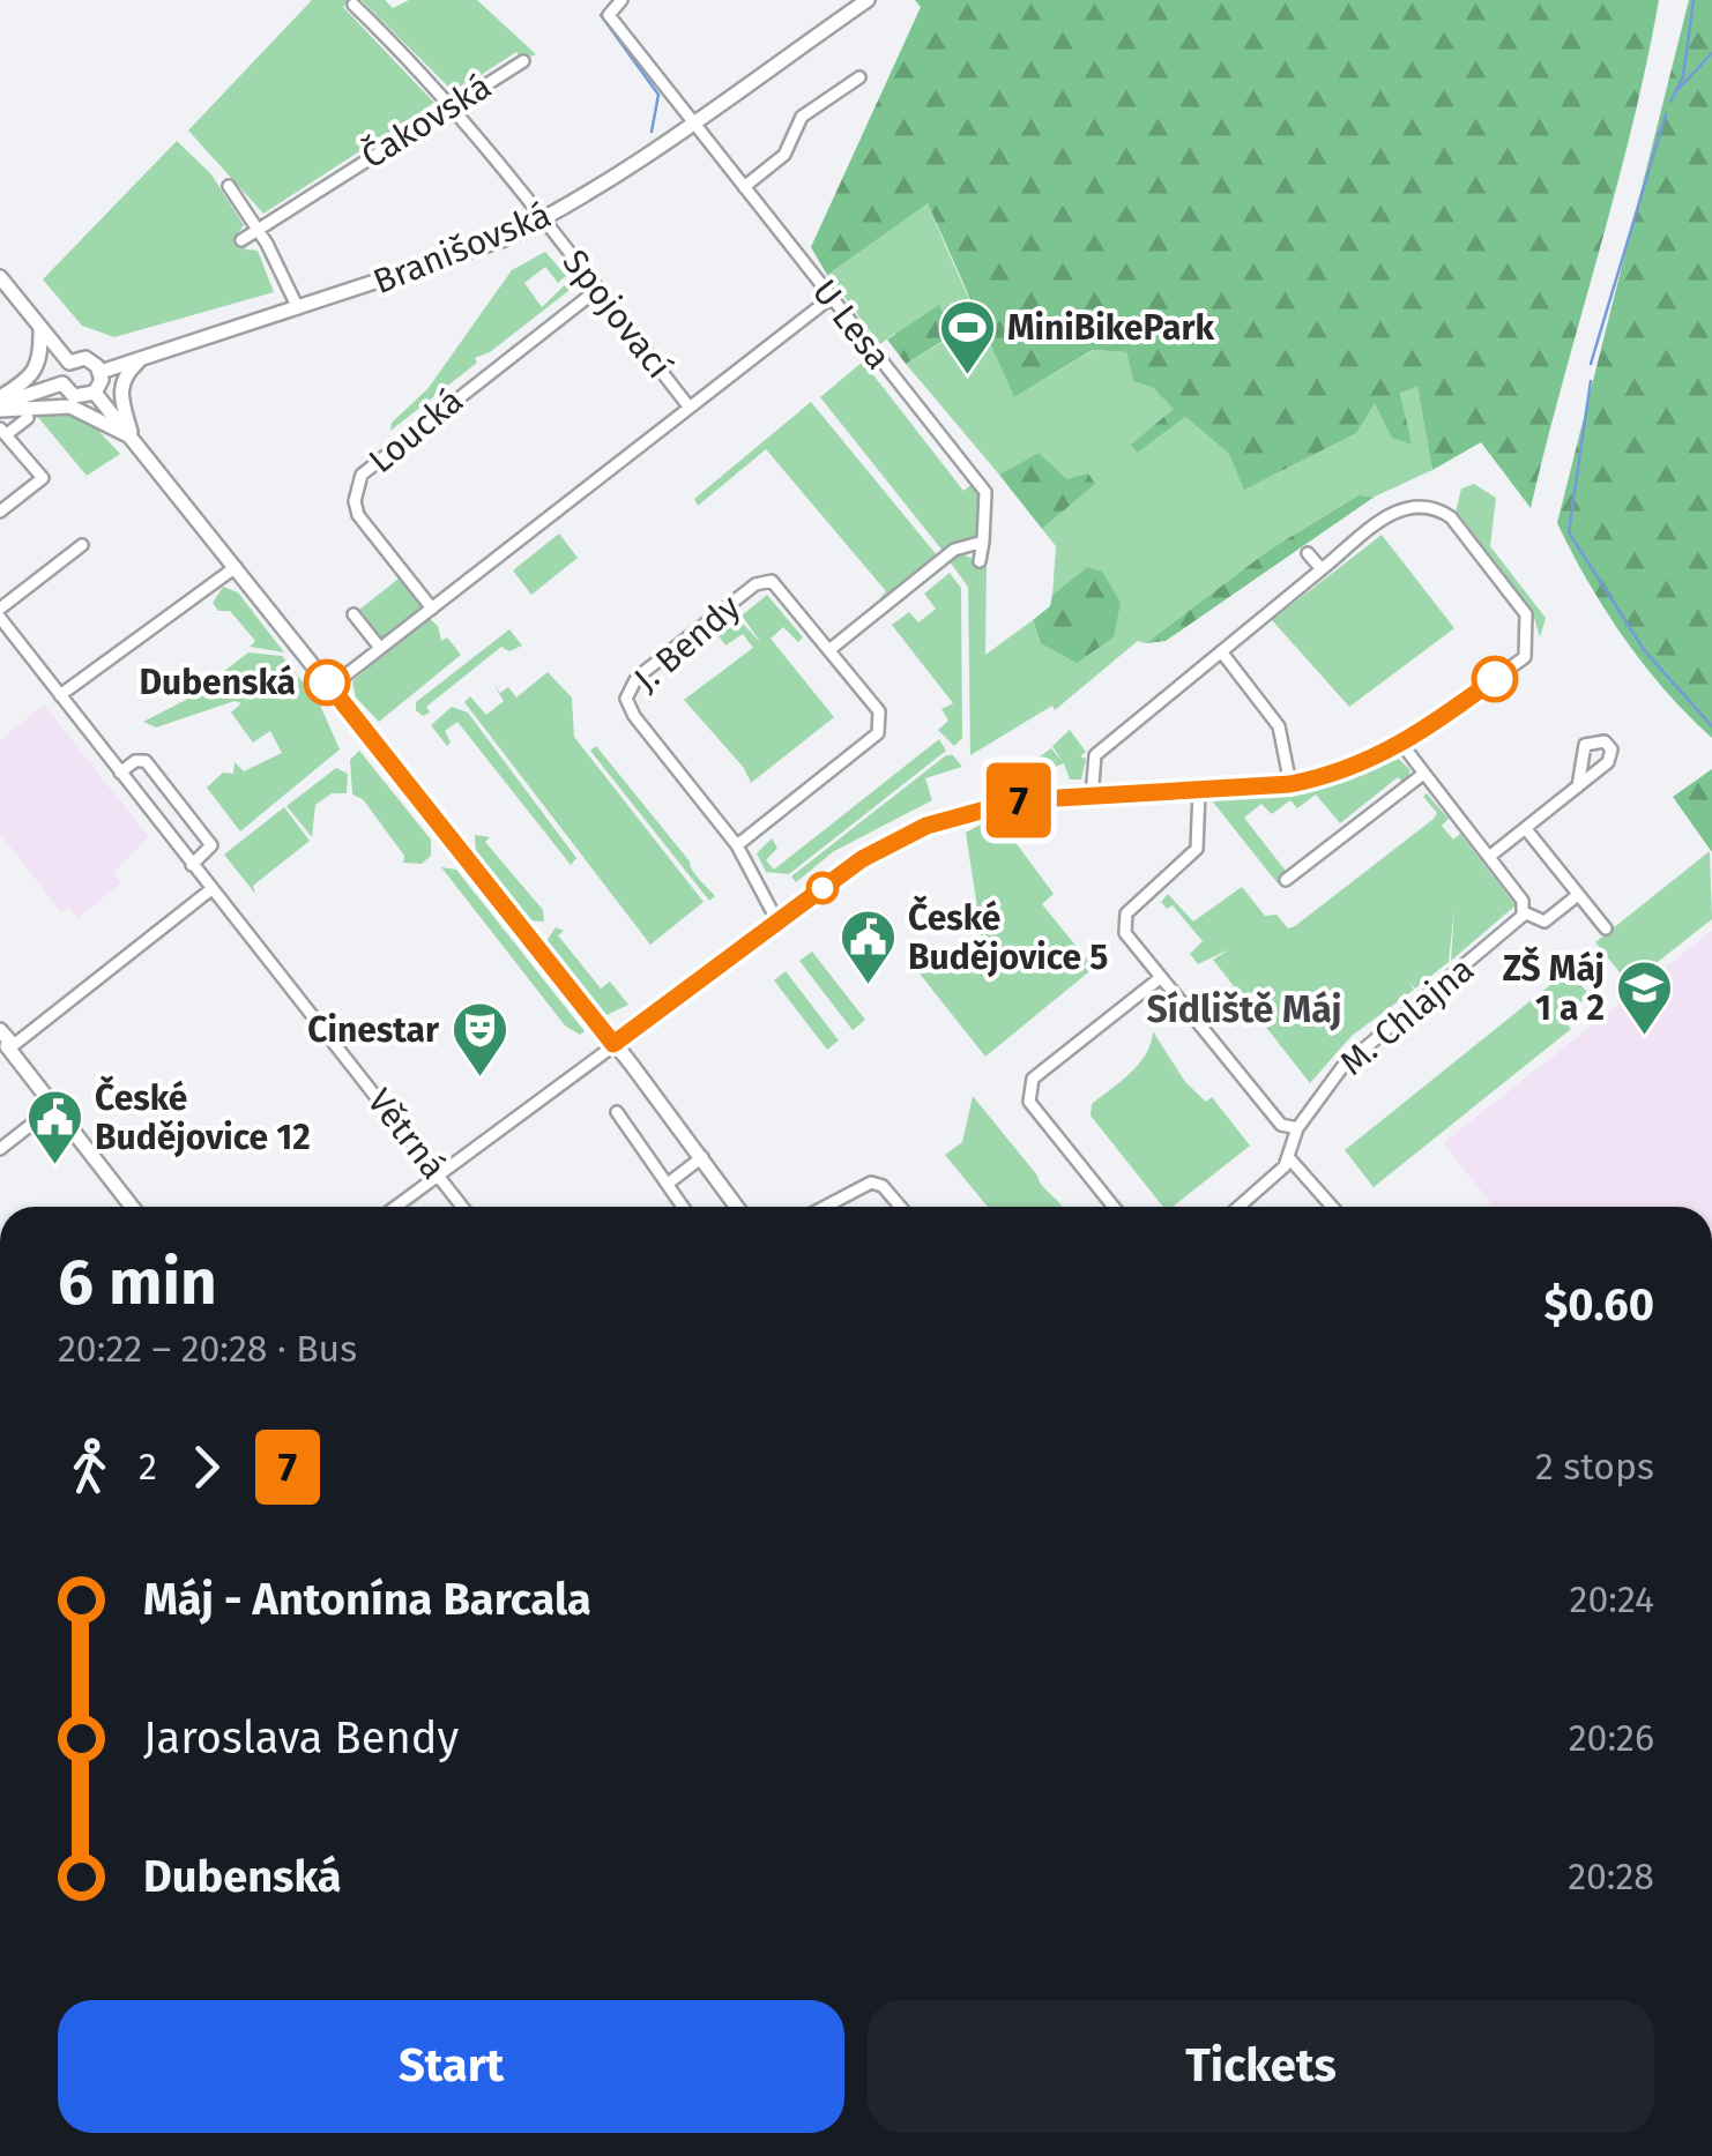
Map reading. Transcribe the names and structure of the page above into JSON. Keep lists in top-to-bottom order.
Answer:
{
  "streets": {
    "street": [
      "Čakovská",
      "Branišovská",
      "Spojovací",
      "U Lesa",
      "Loucká",
      "J. Bendy",
      "M. Chlajna",
      "Větrná"
    ]
  },
  "crossings": [
    ["Čakovská", "Spojovací"],
    ["Branišovská", "Spojovací"],
    ["Branišovská", "U Lesa"],
    ["Spojovací", "Loucká"]
  ],
  "districts": ["Sídliště Máj"],
  "places": {
    "sports": ["MiniBikePark"],
    "other": ["Dubenská"],
    "public building": ["České Budějovice 5", "České Budějovice 12"],
    "school or university": ["ZŠ Máj 1 a 2"],
    "theatre": ["Cinestar"]
  },
  "lines": ["bus line 7"],
  "page": {
    "on_map": "7",
    "heading": ["6 min", "20:22 – 20:28 · Bus", "$0.60"],
    "legs": ["2", "7", "2 stops"],
    "list": [
      {
        "name": "Máj - Antonína Barcala",
        "value": "20:24"
      },
      {
        "name": "Jaroslava Bendy",
        "value": "20:26"
      },
      {
        "name": "Dubenská",
        "value": "20:28"
      }
    ],
    "buttons": ["Start", "Tickets"]
  }
}
